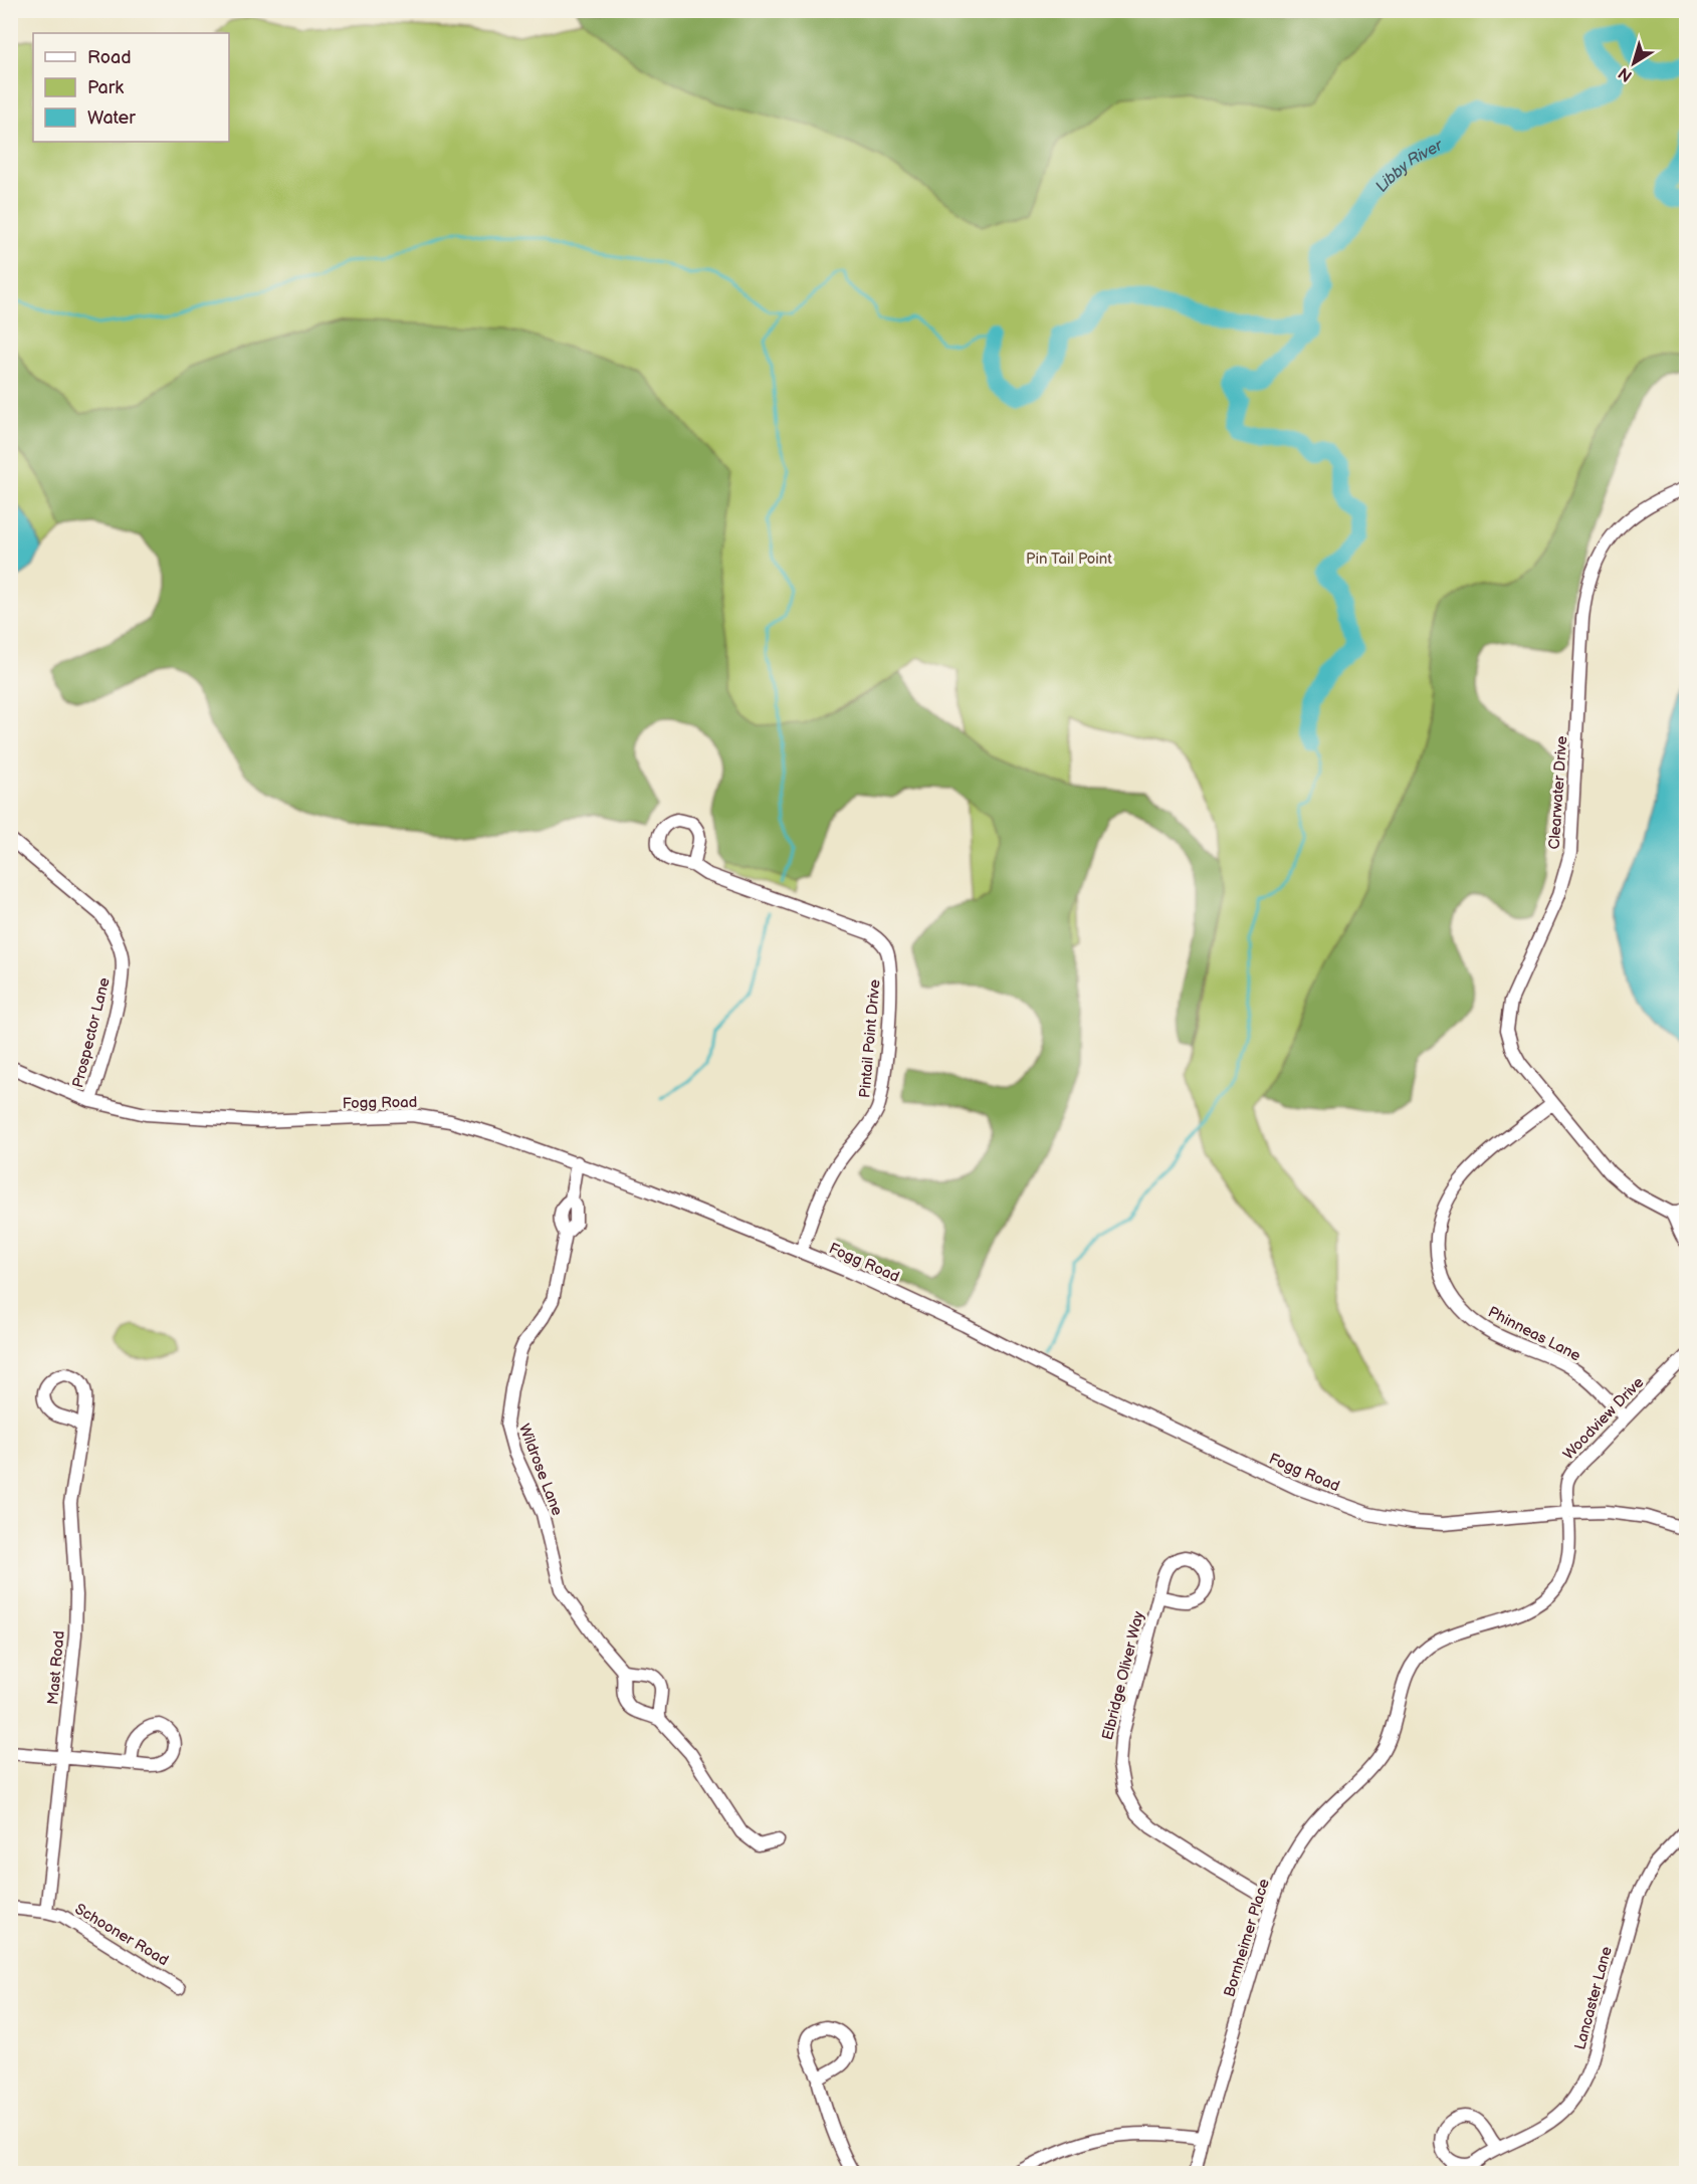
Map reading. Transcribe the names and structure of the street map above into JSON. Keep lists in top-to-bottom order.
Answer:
{
  "streets": {
    "street": [
      "Clearwater Drive",
      "Prospector Lane",
      "Pintail Point Drive",
      "Fogg Road",
      "Phinneas Lane",
      "Woodview Drive",
      "Wildrose Lane",
      "Mast Road",
      "Elbridge Oliver Way",
      "Schooner Road",
      "Bornheimer Place",
      "Lancaster Lane"
    ]
  },
  "crossings": [
    ["Clearwater Drive", "Phinneas Lane"],
    ["Prospector Lane", "Fogg Road"],
    ["Pintail Point Drive", "Fogg Road"],
    ["Fogg Road", "Woodview Drive"],
    ["Fogg Road", "Wildrose Lane"],
    ["Fogg Road", "Bornheimer Place"],
    ["Phinneas Lane", "Woodview Drive"],
    ["Woodview Drive", "Bornheimer Place"],
    ["Mast Road", "Schooner Road"],
    ["Elbridge Oliver Way", "Bornheimer Place"]
  ],
  "water": ["Libby River"],
  "parks": ["Pin Tail Point"],
  "legend": ["Road", "Park", "Water"],
  "north": "bottom left"
}
